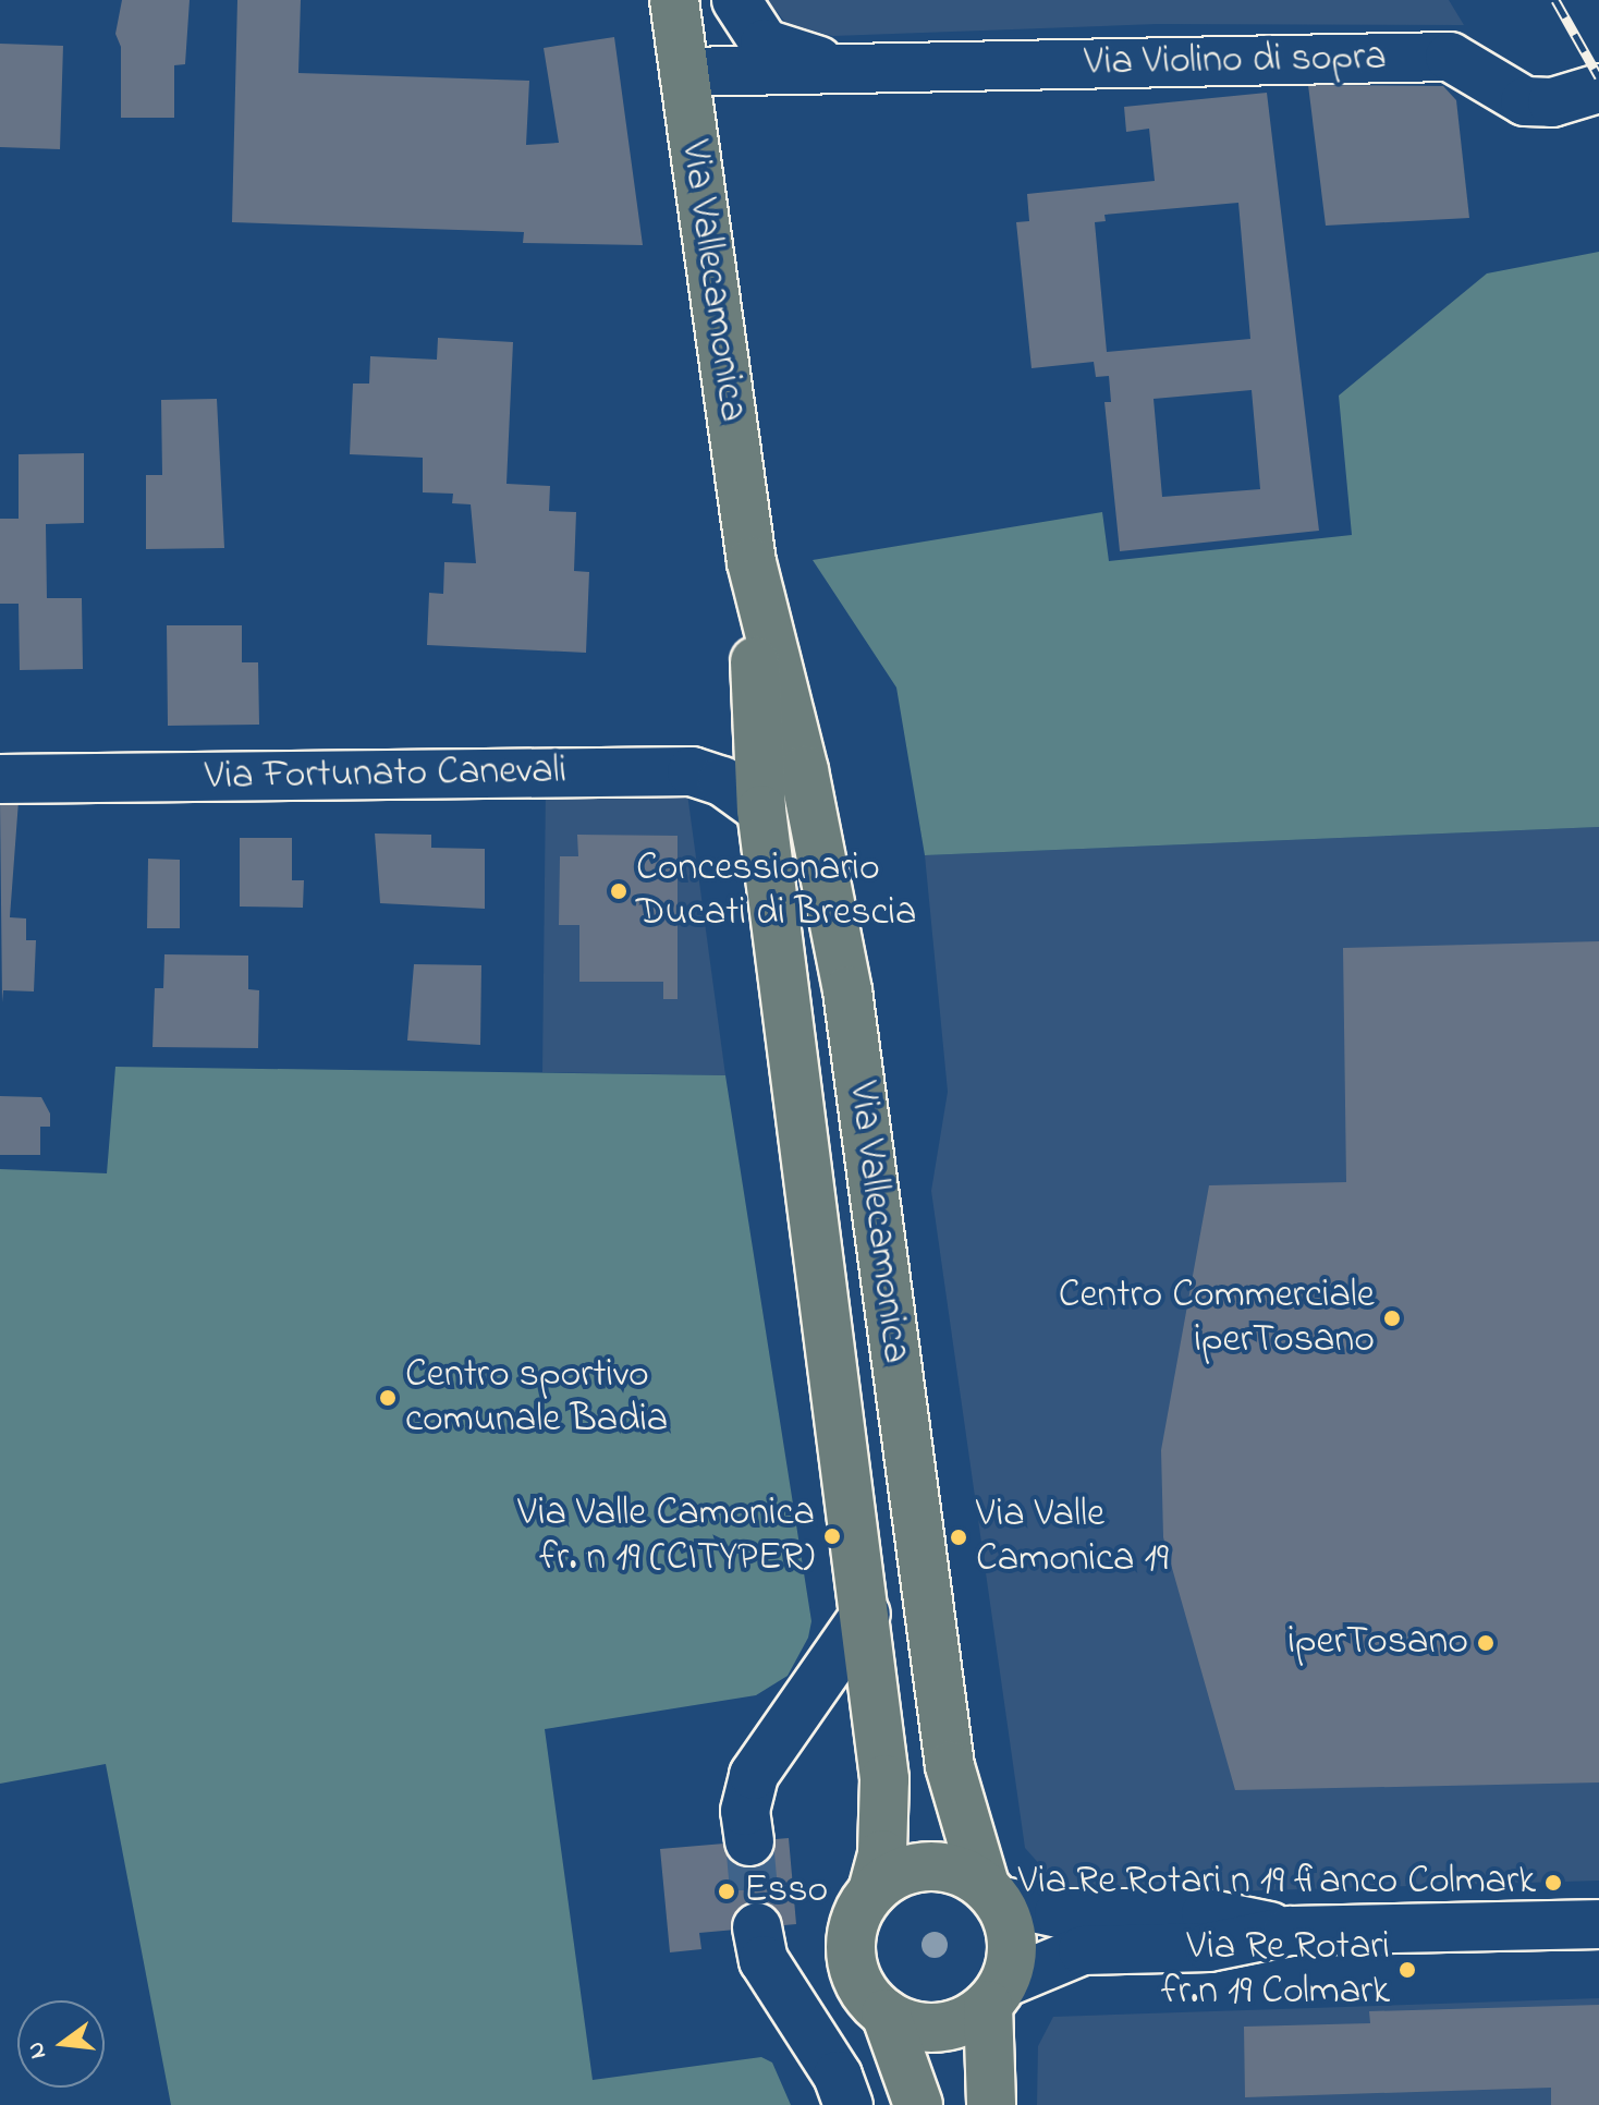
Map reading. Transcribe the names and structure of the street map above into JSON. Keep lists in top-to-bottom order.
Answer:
{
  "streets": {
    "main road": ["Via Vallecamonica"],
    "street": ["Via Violino di sopra", "Via Fortunato Canevali"]
  },
  "crossings": [
    ["Via Violino di sopra", "Via Vallecamonica"],
    ["Via Vallecamonica", "Via Fortunato Canevali"]
  ],
  "places": [
    "Concessionario Ducati di Brescia",
    "Centro Commerciale iperTosano",
    "Centro sportivo comunale Badia",
    "Via Valle Camonica fr. n 19 (CITYPER)",
    "Via Valle Camonica 19",
    "iperTosano",
    "Via Re Rotari n 19 fianco Colmark",
    "Esso",
    "Via Re Rotari fr.n 19 Colmark"
  ],
  "north": "left"
}
